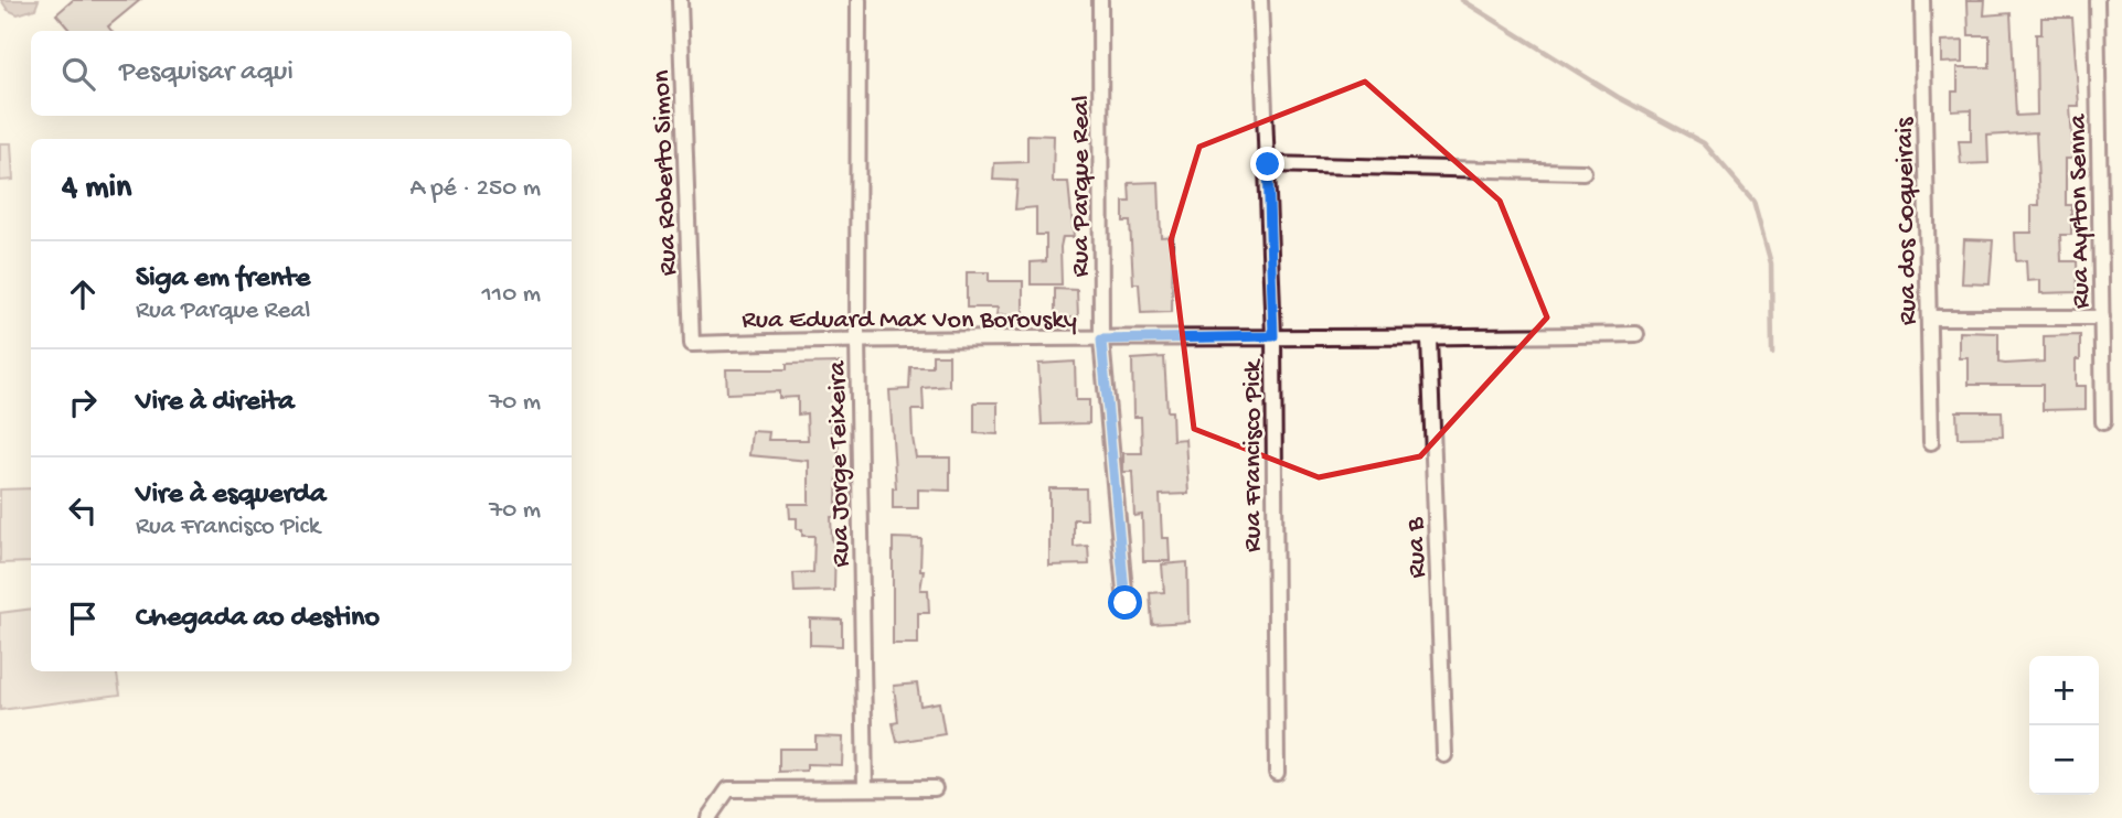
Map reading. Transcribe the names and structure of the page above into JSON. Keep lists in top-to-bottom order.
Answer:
{
  "streets": {
    "street": [
      "Rua Roberto Simon",
      "Rua Parque Real",
      "Rua Ayrton Senna",
      "Rua dos Coqueirais",
      "Rua Eduard Max Von Borovsky",
      "Rua Francisco Pick",
      "Rua Jorge Teixeira",
      "Rua B"
    ]
  },
  "crossings": [
    ["Rua Roberto Simon", "Rua Eduard Max Von Borovsky"],
    ["Rua Parque Real", "Rua Eduard Max Von Borovsky"],
    ["Rua Eduard Max Von Borovsky", "Rua Francisco Pick"],
    ["Rua Eduard Max Von Borovsky", "Rua Jorge Teixeira"],
    ["Rua Eduard Max Von Borovsky", "Rua B"]
  ],
  "page": {
    "search": "Pesquisar aqui",
    "heading": ["4 min", "A pé · 250 m"],
    "list": [
      ["Siga em frente", "Rua Parque Real", "110 m"],
      ["Vire à direita", "70 m"],
      ["Vire à esquerda", "Rua Francisco Pick", "70 m"],
      "Chegada ao destino"
    ],
    "map_buttons": ["+", "−"]
  }
}
